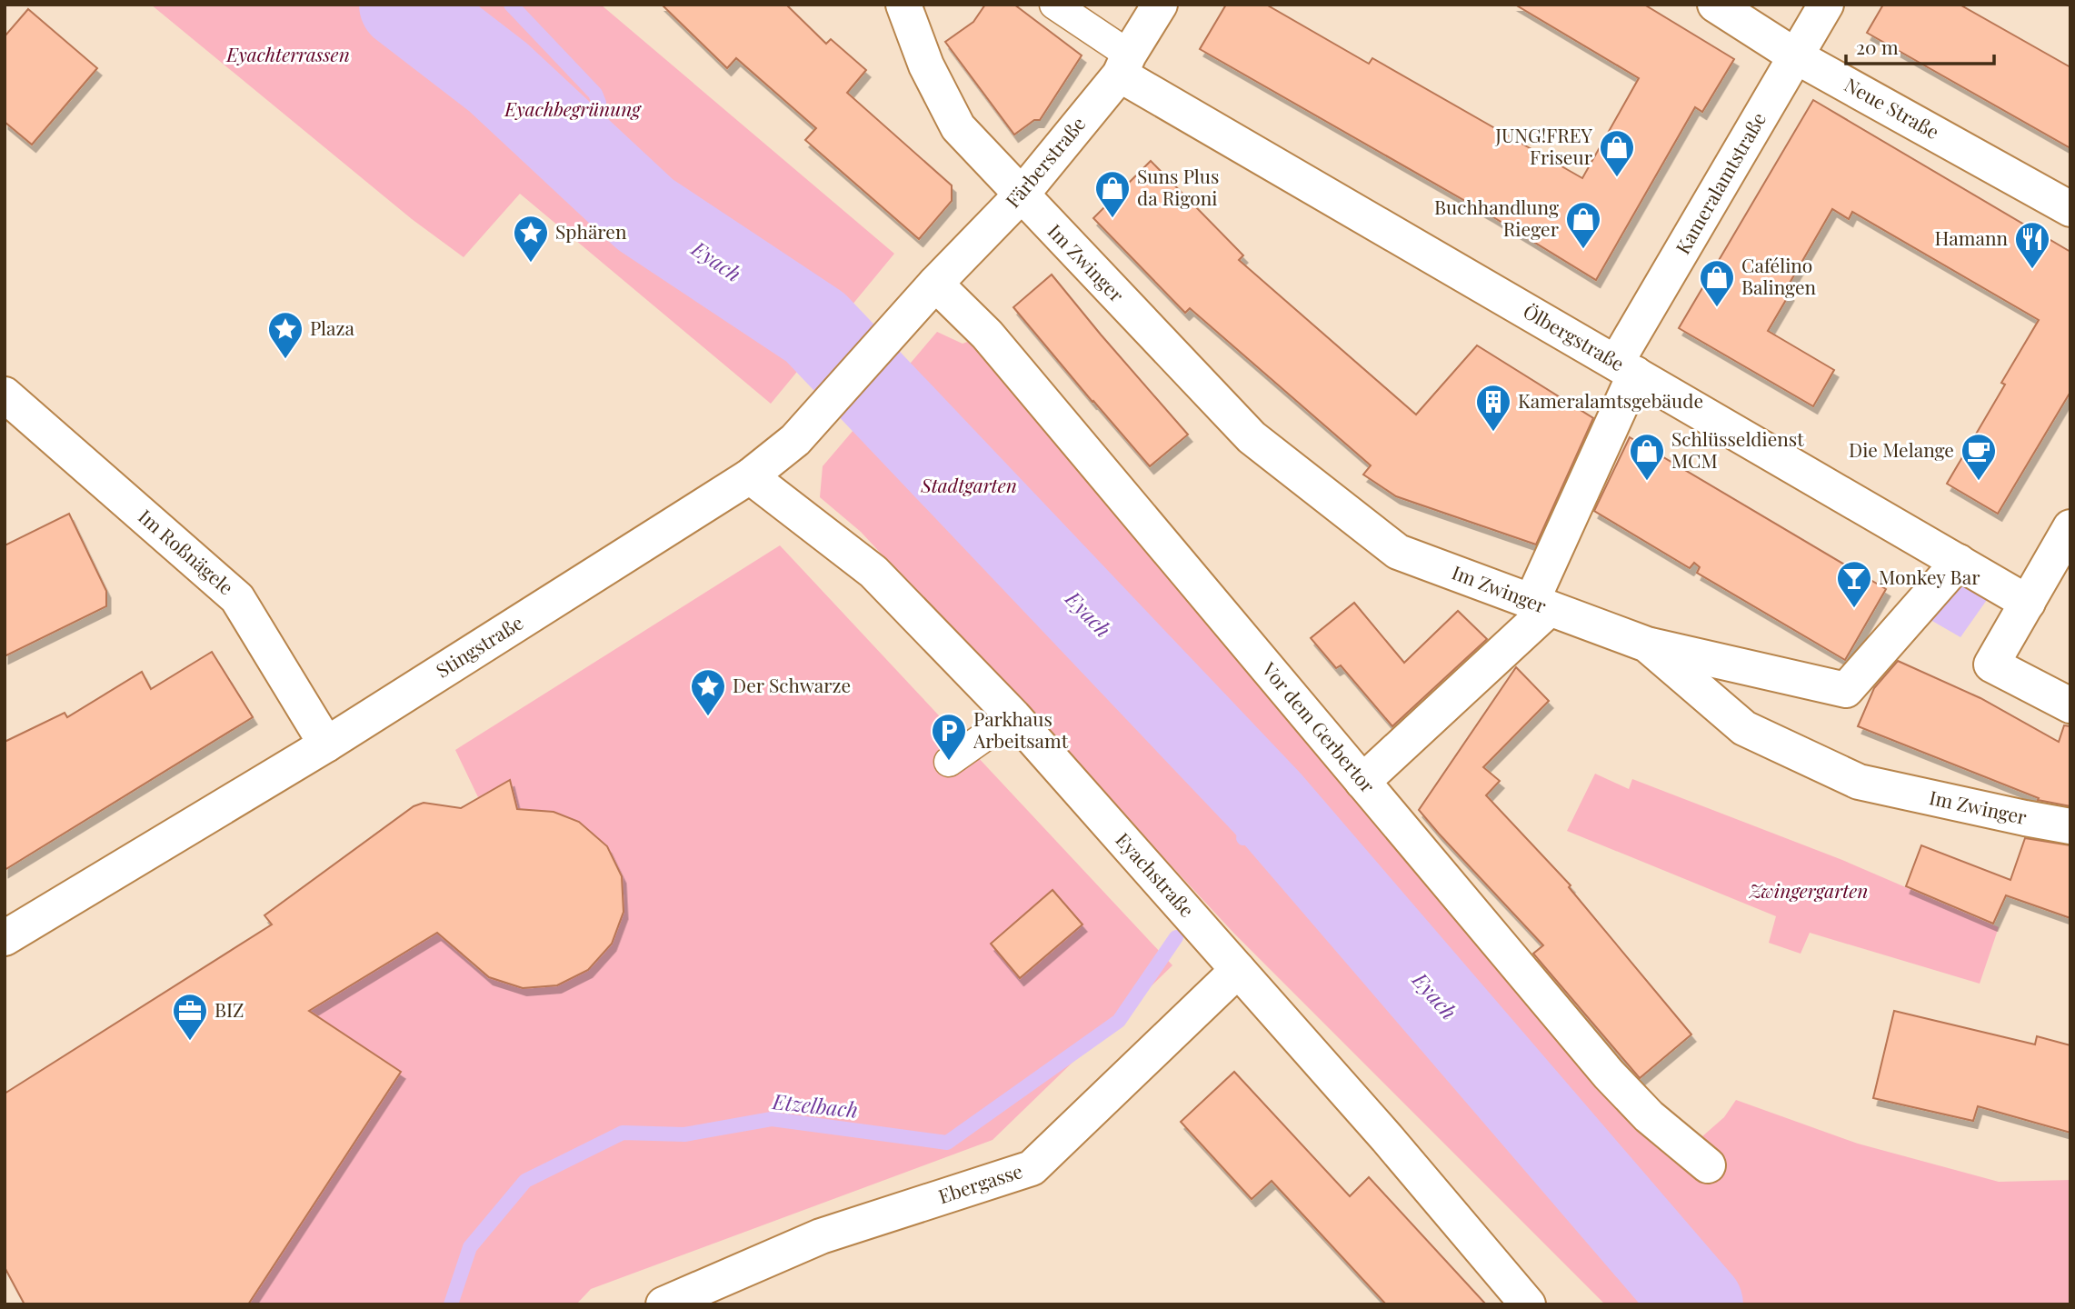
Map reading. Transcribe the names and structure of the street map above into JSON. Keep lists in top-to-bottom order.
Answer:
{
  "streets": {
    "street": [
      "Neue Straße",
      "Färberstraße",
      "Kameralamtstraße",
      "Im Zwinger",
      "Ölbergstraße",
      "Im Roßnägele",
      "Stingstraße",
      "Vor dem Gerbertor",
      "Eyachstraße",
      "Ebergasse"
    ]
  },
  "crossings": [
    ["Neue Straße", "Kameralamtstraße"],
    ["Färberstraße", "Im Zwinger"],
    ["Färberstraße", "Ölbergstraße"],
    ["Färberstraße", "Stingstraße"],
    ["Färberstraße", "Vor dem Gerbertor"],
    ["Kameralamtstraße", "Im Zwinger"],
    ["Kameralamtstraße", "Ölbergstraße"],
    ["Im Roßnägele", "Stingstraße"],
    ["Stingstraße", "Vor dem Gerbertor"],
    ["Stingstraße", "Eyachstraße"],
    ["Eyachstraße", "Ebergasse"]
  ],
  "water": ["Eyach", "Etzelbach"],
  "parks": [
    "Eyachterrassen",
    "Eyachbegrünung",
    "Stadtgarten",
    "Zwingergarten"
  ],
  "places": {
    "shop": [
      "JUNG!FREY Friseur",
      "Suns Plus da Rigoni",
      "Buchhandlung Rieger",
      "Cafélino Balingen",
      "Schlüsseldienst MCM"
    ],
    "place": ["Sphären", "Plaza", "Der Schwarze"],
    "restaurant": ["Hamann"],
    "building": ["Kameralamtsgebäude"],
    "cafe": ["Die Melange"],
    "bar": ["Monkey Bar"],
    "parking": ["Parkhaus Arbeitsamt"],
    "office": ["BIZ"]
  },
  "scale_bar": "20 m"
}
